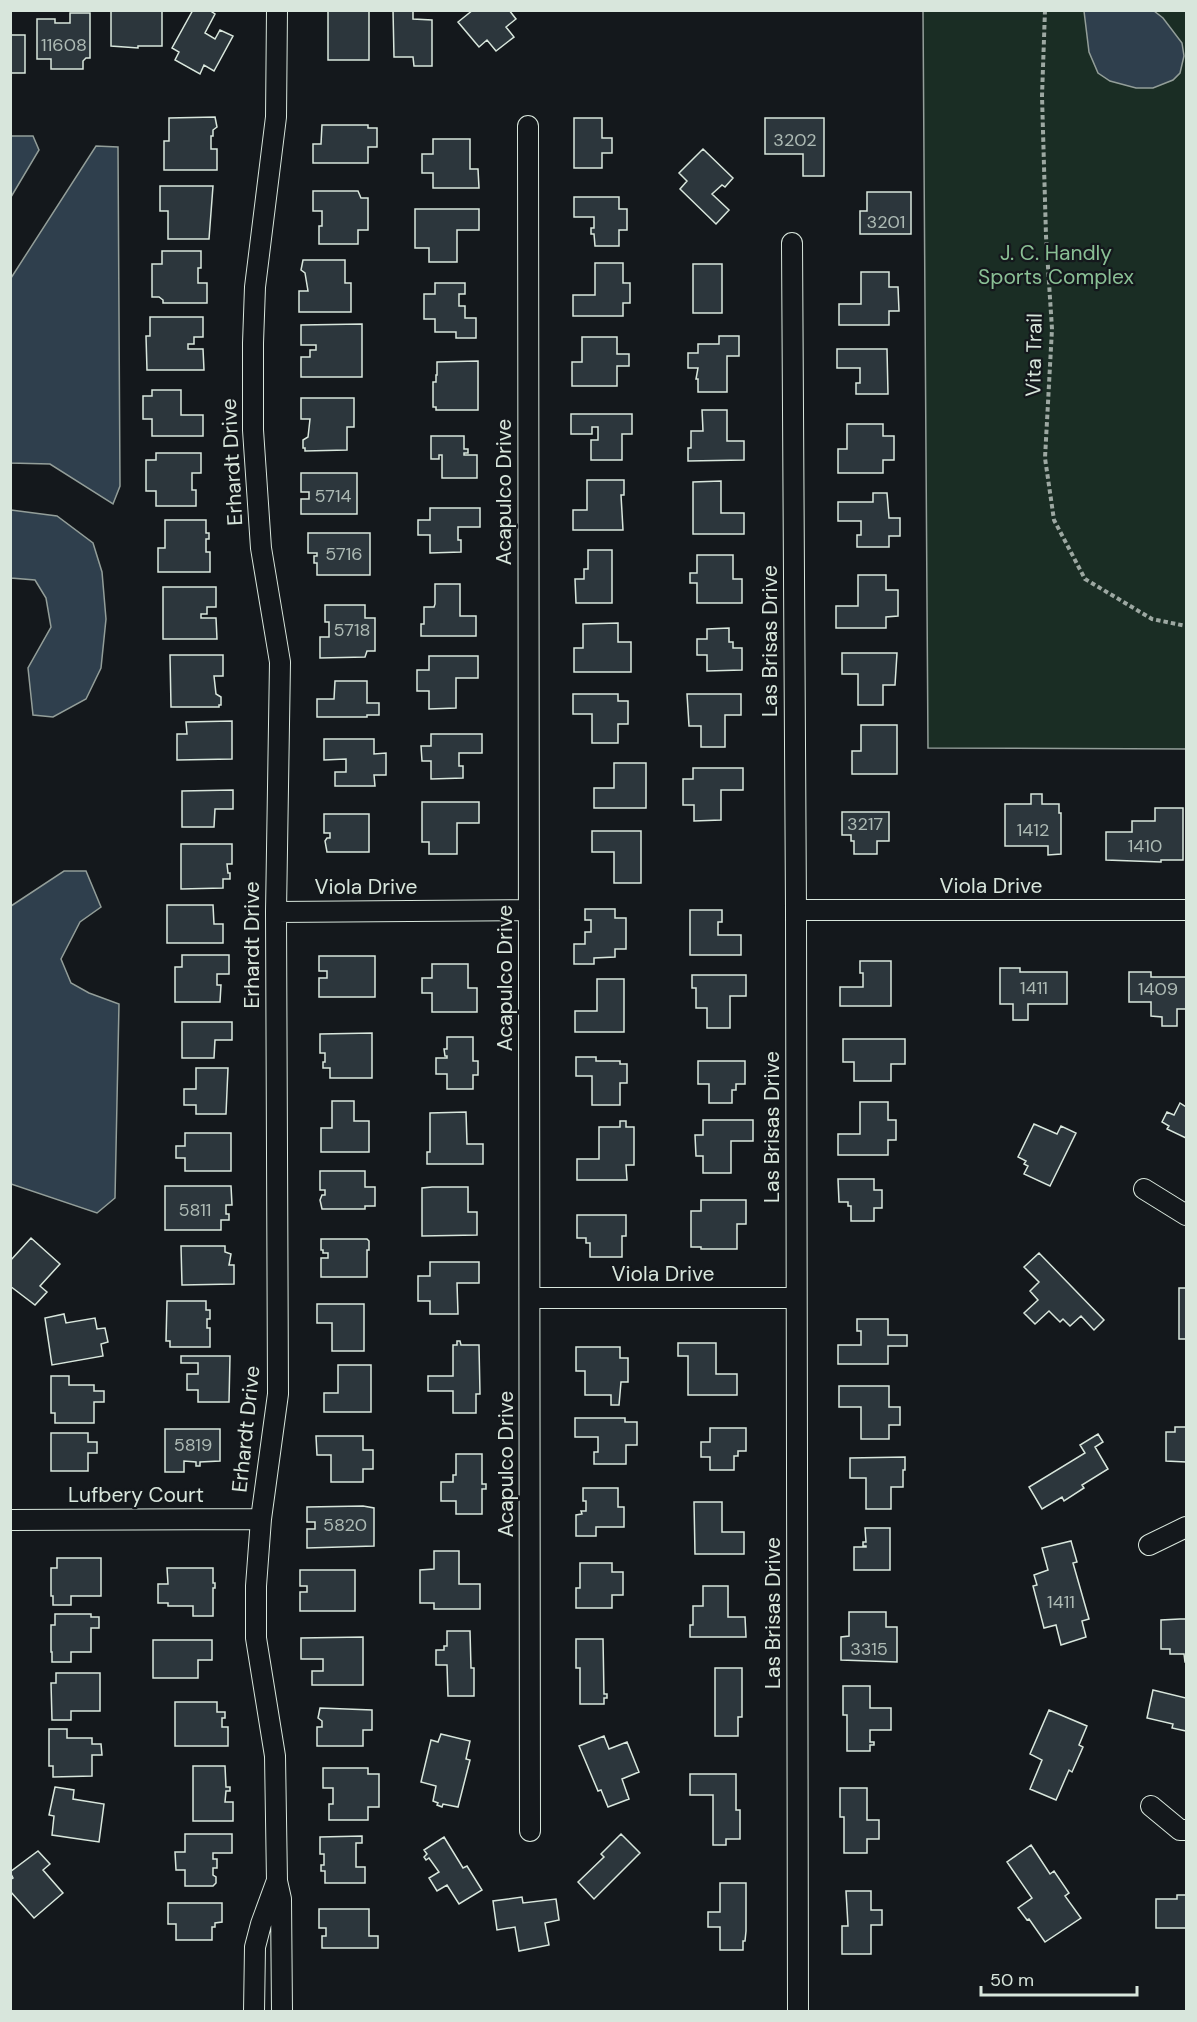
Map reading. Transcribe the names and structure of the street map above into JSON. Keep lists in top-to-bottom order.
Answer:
{
  "streets": {
    "street": [
      "Erhardt Drive",
      "Acapulco Drive",
      "Las Brisas Drive",
      "Viola Drive",
      "Lufbery Court"
    ],
    "path": ["Vita Trail"]
  },
  "crossings": [
    ["Erhardt Drive", "Viola Drive"],
    ["Erhardt Drive", "Lufbery Court"],
    ["Acapulco Drive", "Viola Drive"],
    ["Las Brisas Drive", "Viola Drive"]
  ],
  "parks": ["J. C. Handly Sports Complex"],
  "house_numbers": [
    "11608",
    "3202",
    "3201",
    "5714",
    "5716",
    "5718",
    "3217",
    "1412",
    "1410",
    "1411",
    "1409",
    "5811",
    "5819",
    "5820",
    "1411",
    "3315"
  ],
  "scale_bar": "50 m"
}
